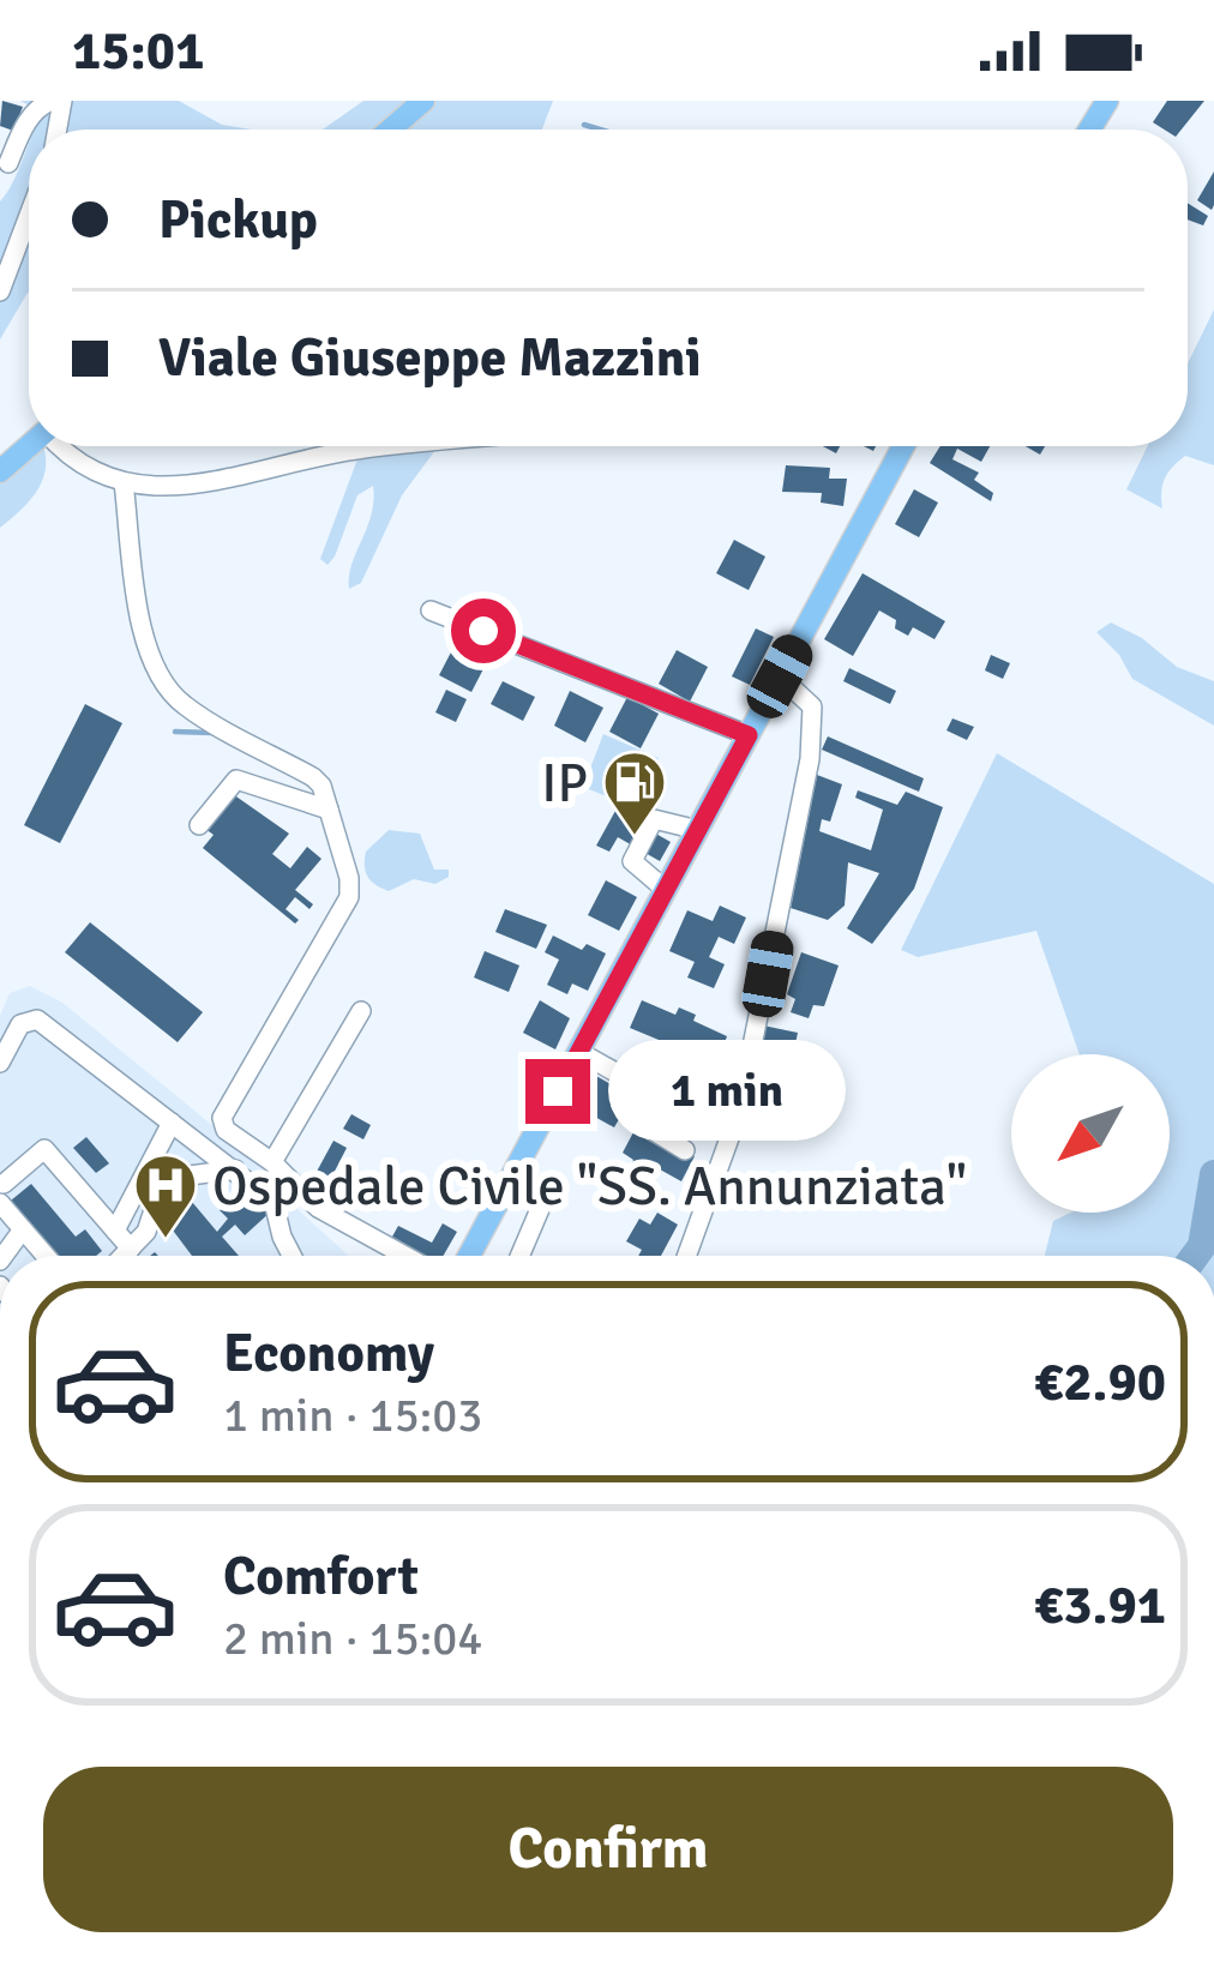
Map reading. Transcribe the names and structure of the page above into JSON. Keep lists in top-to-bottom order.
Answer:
{
  "places": {
    "fuel station": ["IP"],
    "hospital": ["Ospedale Civile \"SS. Annunziata\""]
  },
  "north": "bottom left",
  "page": {
    "status": "15:01",
    "banner": ["Pickup", "Viale Giuseppe Mazzini"],
    "bubble": "1 min",
    "list": [
      {
        "name": "Economy",
        "note": "1 min · 15:03",
        "value": "€2.90"
      },
      {
        "name": "Comfort",
        "note": "2 min · 15:04",
        "value": "€3.91"
      }
    ],
    "buttons": "Confirm"
  }
}
